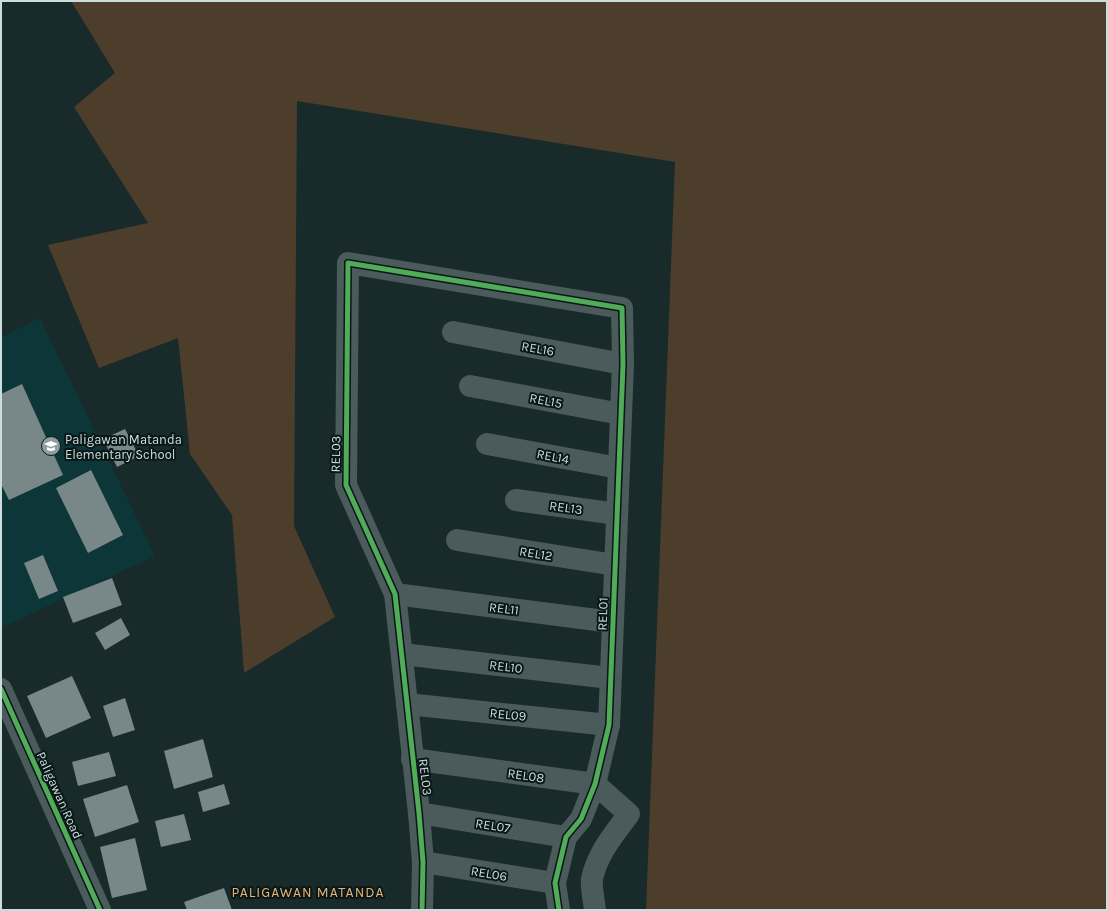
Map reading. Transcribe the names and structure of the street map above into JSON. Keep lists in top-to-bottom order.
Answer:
{
  "streets": {
    "street": [
      "REL16",
      "REL15",
      "REL03",
      "REL14",
      "REL13",
      "REL12",
      "REL11",
      "REL01",
      "REL10",
      "REL09",
      "REL08",
      "Paligawan Road",
      "REL07",
      "REL06"
    ]
  },
  "crossings": [
    ["REL16", "REL01"],
    ["REL15", "REL01"],
    ["REL03", "REL11"],
    ["REL03", "REL01"],
    ["REL03", "REL10"],
    ["REL03", "REL09"],
    ["REL03", "REL08"],
    ["REL03", "REL07"],
    ["REL03", "REL06"],
    ["REL14", "REL01"],
    ["REL13", "REL01"],
    ["REL12", "REL01"],
    ["REL11", "REL01"],
    ["REL01", "REL10"],
    ["REL01", "REL09"],
    ["REL01", "REL08"],
    ["REL01", "REL07"],
    ["REL01", "REL06"]
  ],
  "districts": ["PALIGAWAN MATANDA"],
  "places": {
    "school or university": ["Paligawan Matanda Elementary School"]
  }
}
